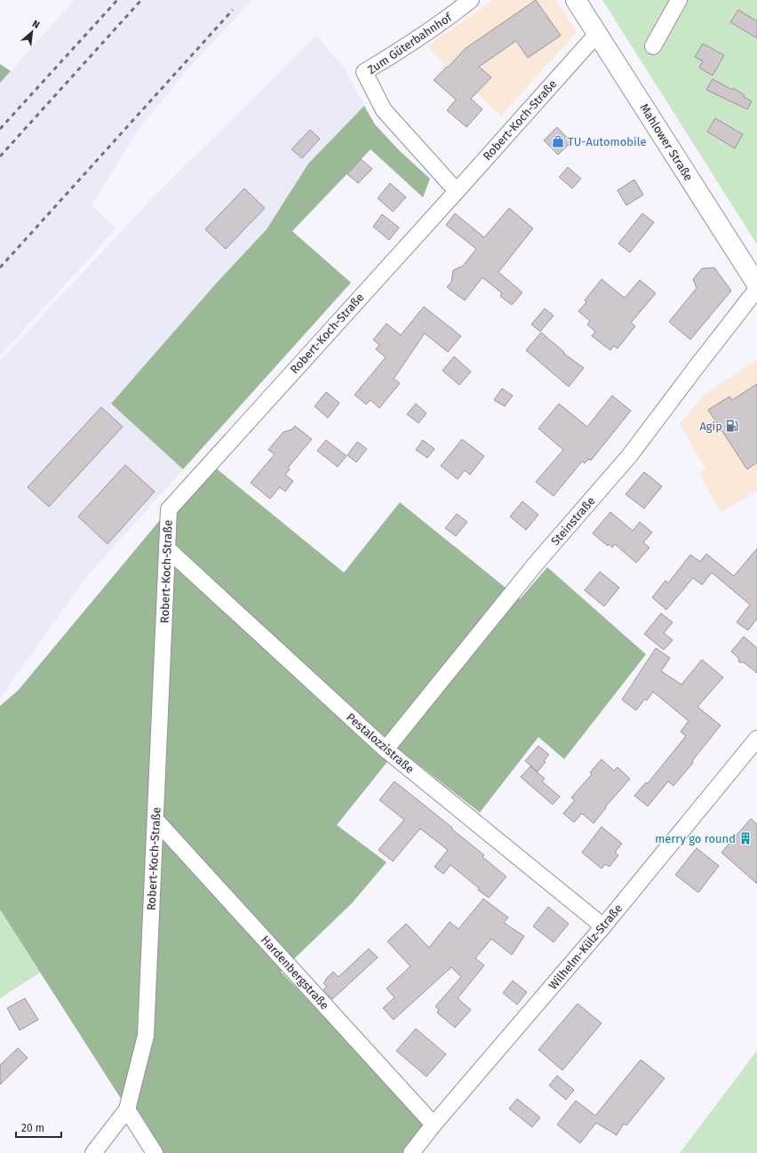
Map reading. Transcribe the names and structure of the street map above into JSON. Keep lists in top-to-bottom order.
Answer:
{
  "streets": {
    "main road": ["Mahlower Straße"],
    "street": [
      "Zum Güterbahnhof",
      "Robert-Koch-Straße",
      "Steinstraße",
      "Pestalozzistraße",
      "Wilhelm-Külz-Straße",
      "Hardenbergstraße"
    ]
  },
  "crossings": [
    ["Zum Güterbahnhof", "Robert-Koch-Straße"],
    ["Robert-Koch-Straße", "Mahlower Straße"],
    ["Robert-Koch-Straße", "Pestalozzistraße"],
    ["Robert-Koch-Straße", "Hardenbergstraße"],
    ["Steinstraße", "Pestalozzistraße"],
    ["Pestalozzistraße", "Wilhelm-Külz-Straße"],
    ["Wilhelm-Külz-Straße", "Hardenbergstraße"]
  ],
  "places": {
    "shop": ["TU-Automobile"],
    "fuel station": ["Agip"],
    "building": ["merry go round"]
  },
  "scale_bar": "20 m",
  "north": "top right"
}
